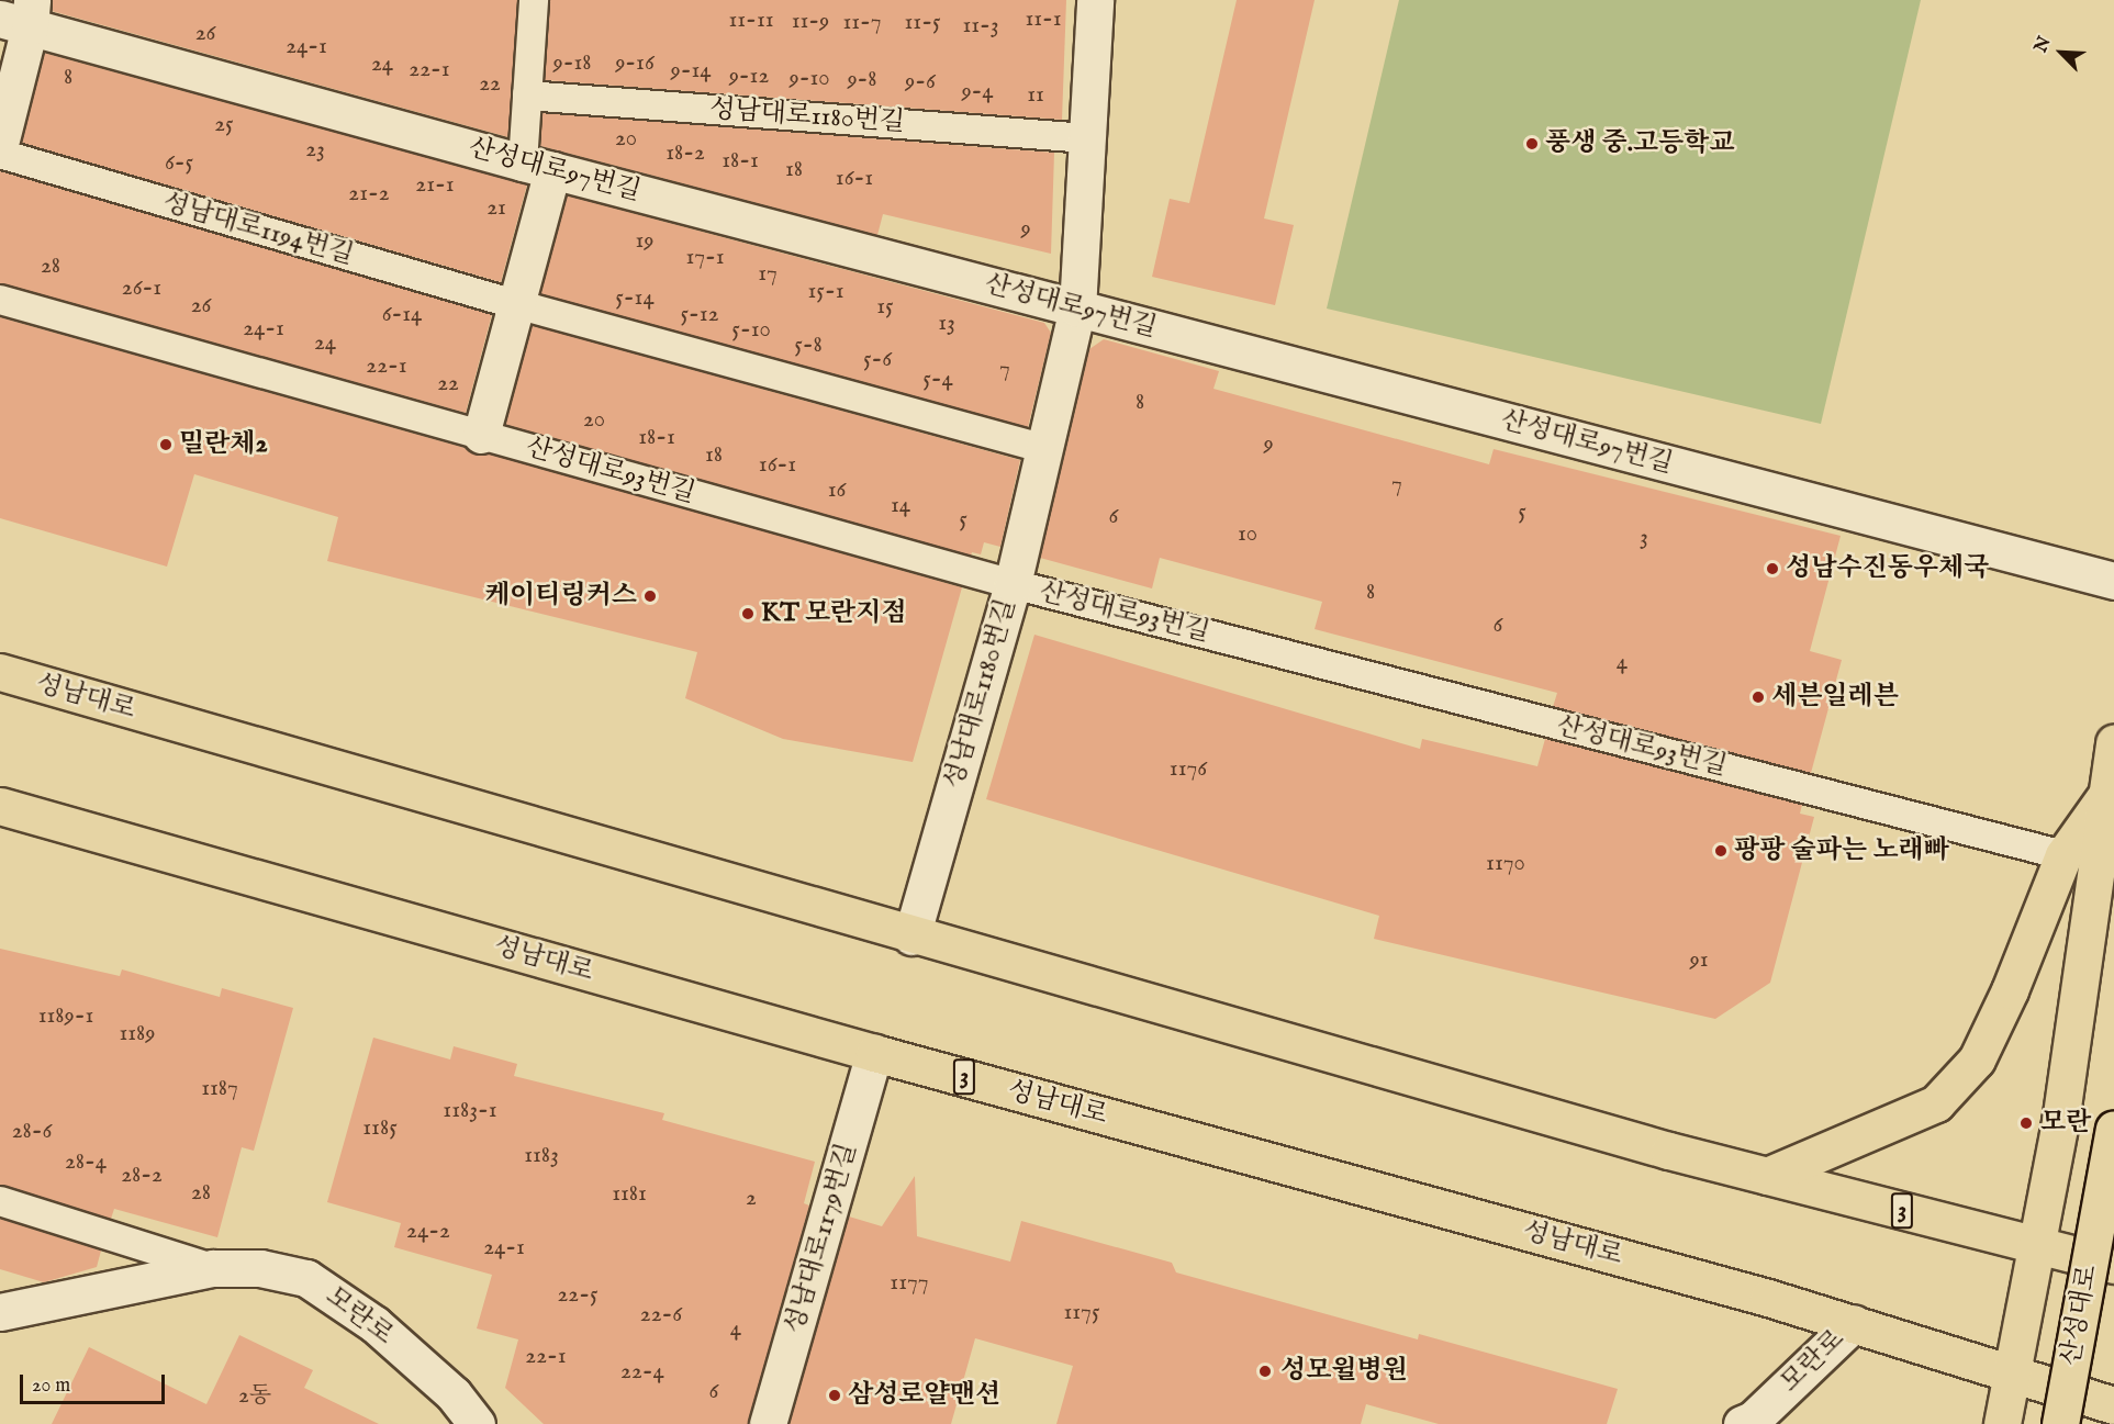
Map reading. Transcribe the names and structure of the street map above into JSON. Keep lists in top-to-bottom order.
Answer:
{
  "streets": {
    "main road": ["성남대로", "3", "산성대로"],
    "street": [
      "성남대로1180번길",
      "산성대로97번길",
      "성남대로1179번길",
      "모란로"
    ],
    "lane": ["성남대로1194번길", "산성대로93번길"]
  },
  "crossings": [
    ["성남대로1180번길", "산성대로97번길"],
    ["성남대로1180번길", "산성대로93번길"],
    ["성남대로1180번길", "성남대로"],
    ["성남대로", "성남대로1179번길"],
    ["성남대로", "모란로"]
  ],
  "places": [
    "풍생 중.고등학교",
    "밀란체2",
    "성남수진동우체국",
    "케이티링커스",
    "KT 모란지점",
    "세븐일레븐",
    "팡팡 술파는 노래빠",
    "모란",
    "성모윌병원",
    "삼성로얄맨션"
  ],
  "house_numbers": [
    "11-1",
    "11-11",
    "11-9",
    "11-7",
    "11-5",
    "11-3",
    "26",
    "24-1",
    "9-18",
    "9-16",
    "24",
    "22-1",
    "9-14",
    "9-12",
    "8",
    "9-10",
    "9-8",
    "9-6",
    "22",
    "9-4",
    "11",
    "25",
    "20",
    "23",
    "18-2",
    "18-1",
    "6-5",
    "18",
    "16-1",
    "21-1",
    "21-2",
    "21",
    "9",
    "19",
    "17-1",
    "28",
    "17",
    "26-1",
    "15-1",
    "5-14",
    "26",
    "15",
    "6-14",
    "5-12",
    "13",
    "24-1",
    "5-10",
    "24",
    "5-8",
    "5-6",
    "22-1",
    "7",
    "5-4",
    "22",
    "8",
    "20",
    "18-1",
    "9",
    "18",
    "16-1",
    "7",
    "16",
    "14",
    "5",
    "6",
    "5",
    "10",
    "3",
    "8",
    "6",
    "4",
    "1176",
    "1170",
    "91",
    "1189-1",
    "1189",
    "1187",
    "1183-1",
    "1185",
    "28-6",
    "1183",
    "28-4",
    "28-2",
    "28",
    "1181",
    "2",
    "24-2",
    "24-1",
    "1177",
    "22-5",
    "1175",
    "22-6",
    "4",
    "22-1",
    "22-4",
    "6",
    "2동"
  ],
  "scale_bar": "20 m",
  "north": "top left"
}
